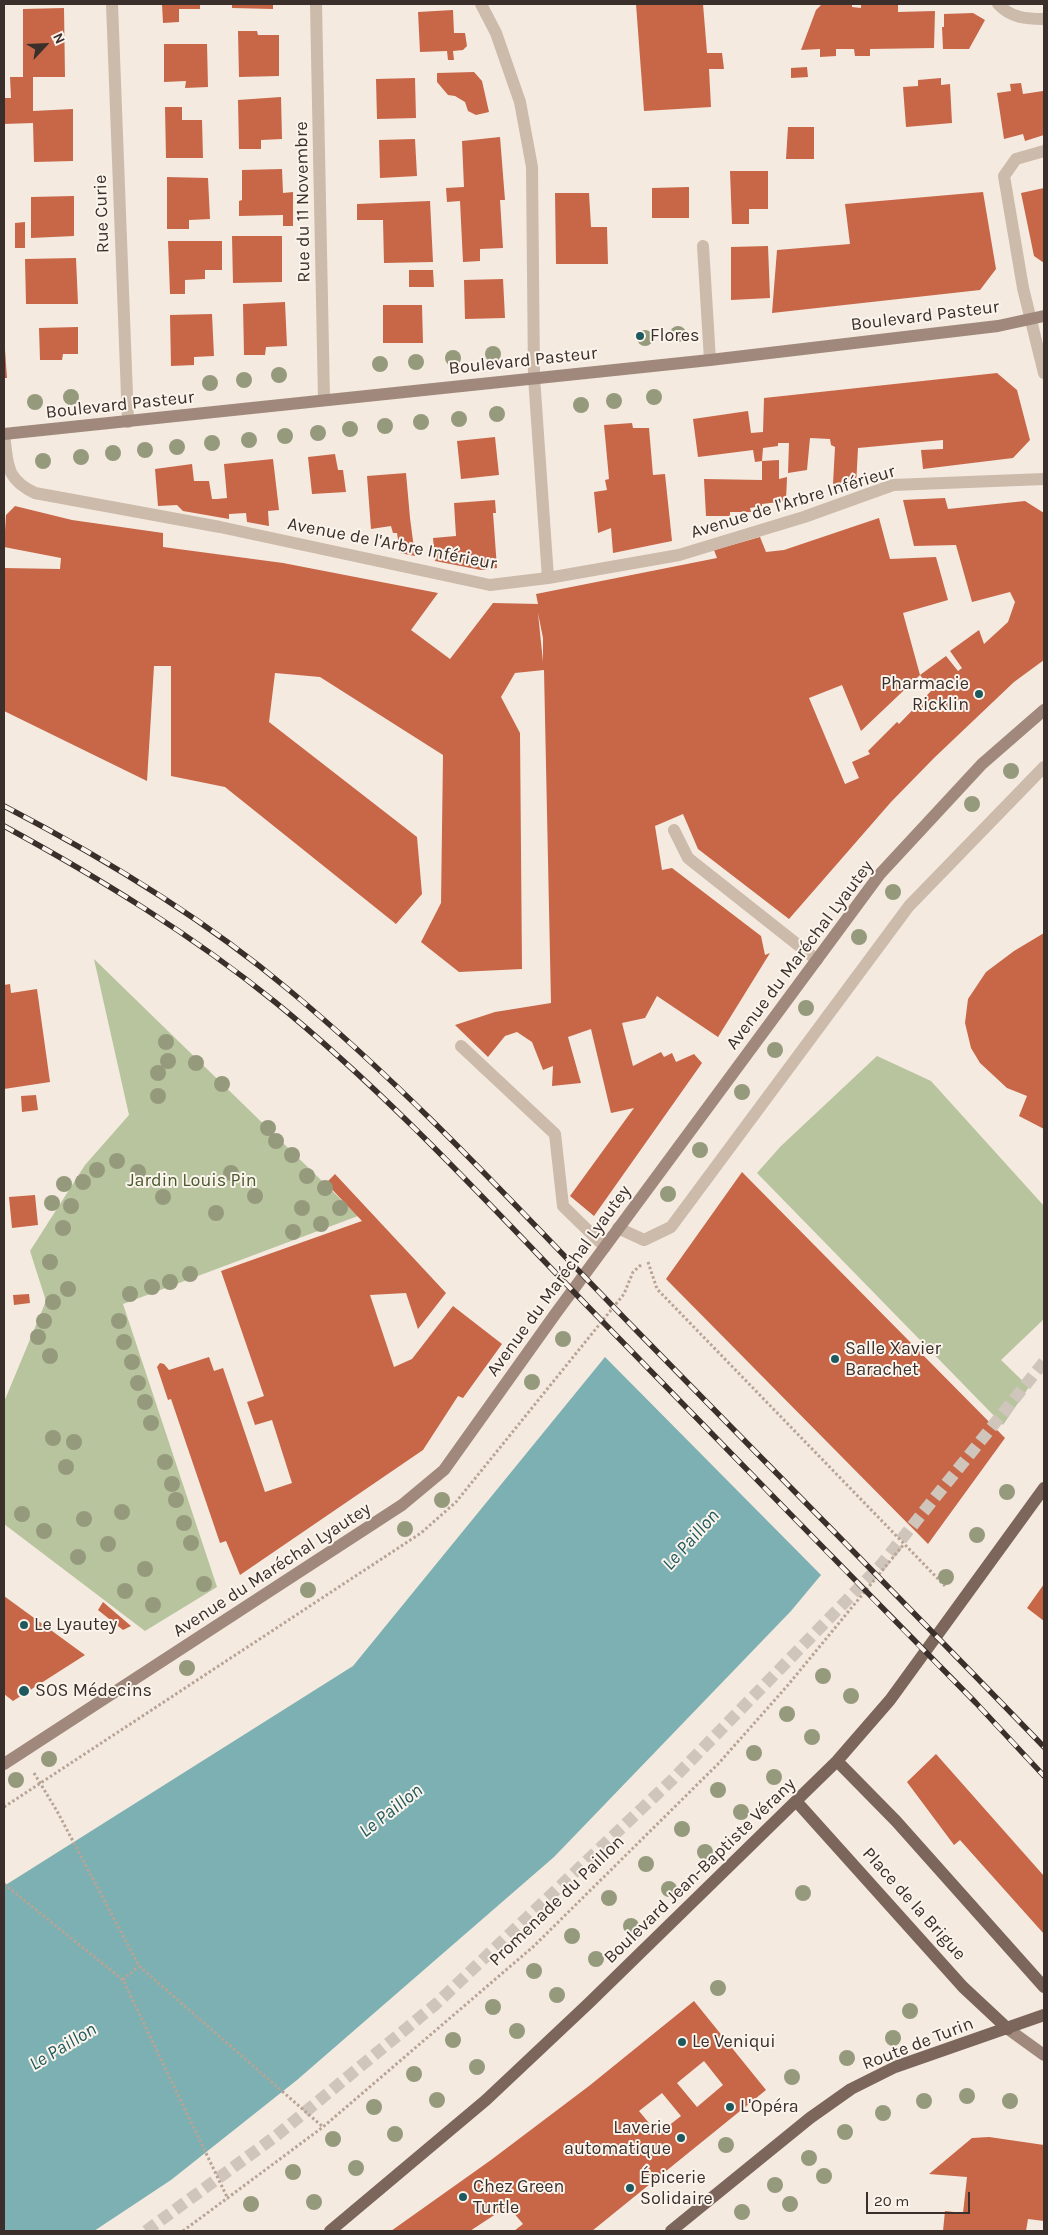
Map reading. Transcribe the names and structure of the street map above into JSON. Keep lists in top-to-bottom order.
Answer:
{
  "streets": {
    "main road": [
      "Boulevard Pasteur",
      "Avenue du Maréchal Lyautey",
      "Boulevard Jean-Baptiste Vérany",
      "Place de la Brigue",
      "Route de Turin"
    ],
    "street": ["Rue du 11 Novembre", "Rue Curie", "Avenue de l'Arbre Inférieur"],
    "path": ["Promenade du Paillon"]
  },
  "crossings": [
    ["Rue du 11 Novembre", "Boulevard Pasteur"],
    ["Rue Curie", "Boulevard Pasteur"],
    ["Boulevard Pasteur", "Avenue de l'Arbre Inférieur"],
    ["Boulevard Jean-Baptiste Vérany", "Place de la Brigue"],
    ["Place de la Brigue", "Route de Turin"]
  ],
  "water": ["Le Paillon"],
  "parks": ["Jardin Louis Pin"],
  "places": [
    "Flores",
    "Pharmacie Ricklin",
    "Salle Xavier Barachet",
    "Le Lyautey",
    "SOS Médecins",
    "Le Veniqui",
    "L'Opéra",
    "Laverie automatique",
    "Épicerie Solidaire",
    "Chez Green Turtle"
  ],
  "scale_bar": "20 m",
  "north": "top right"
}
